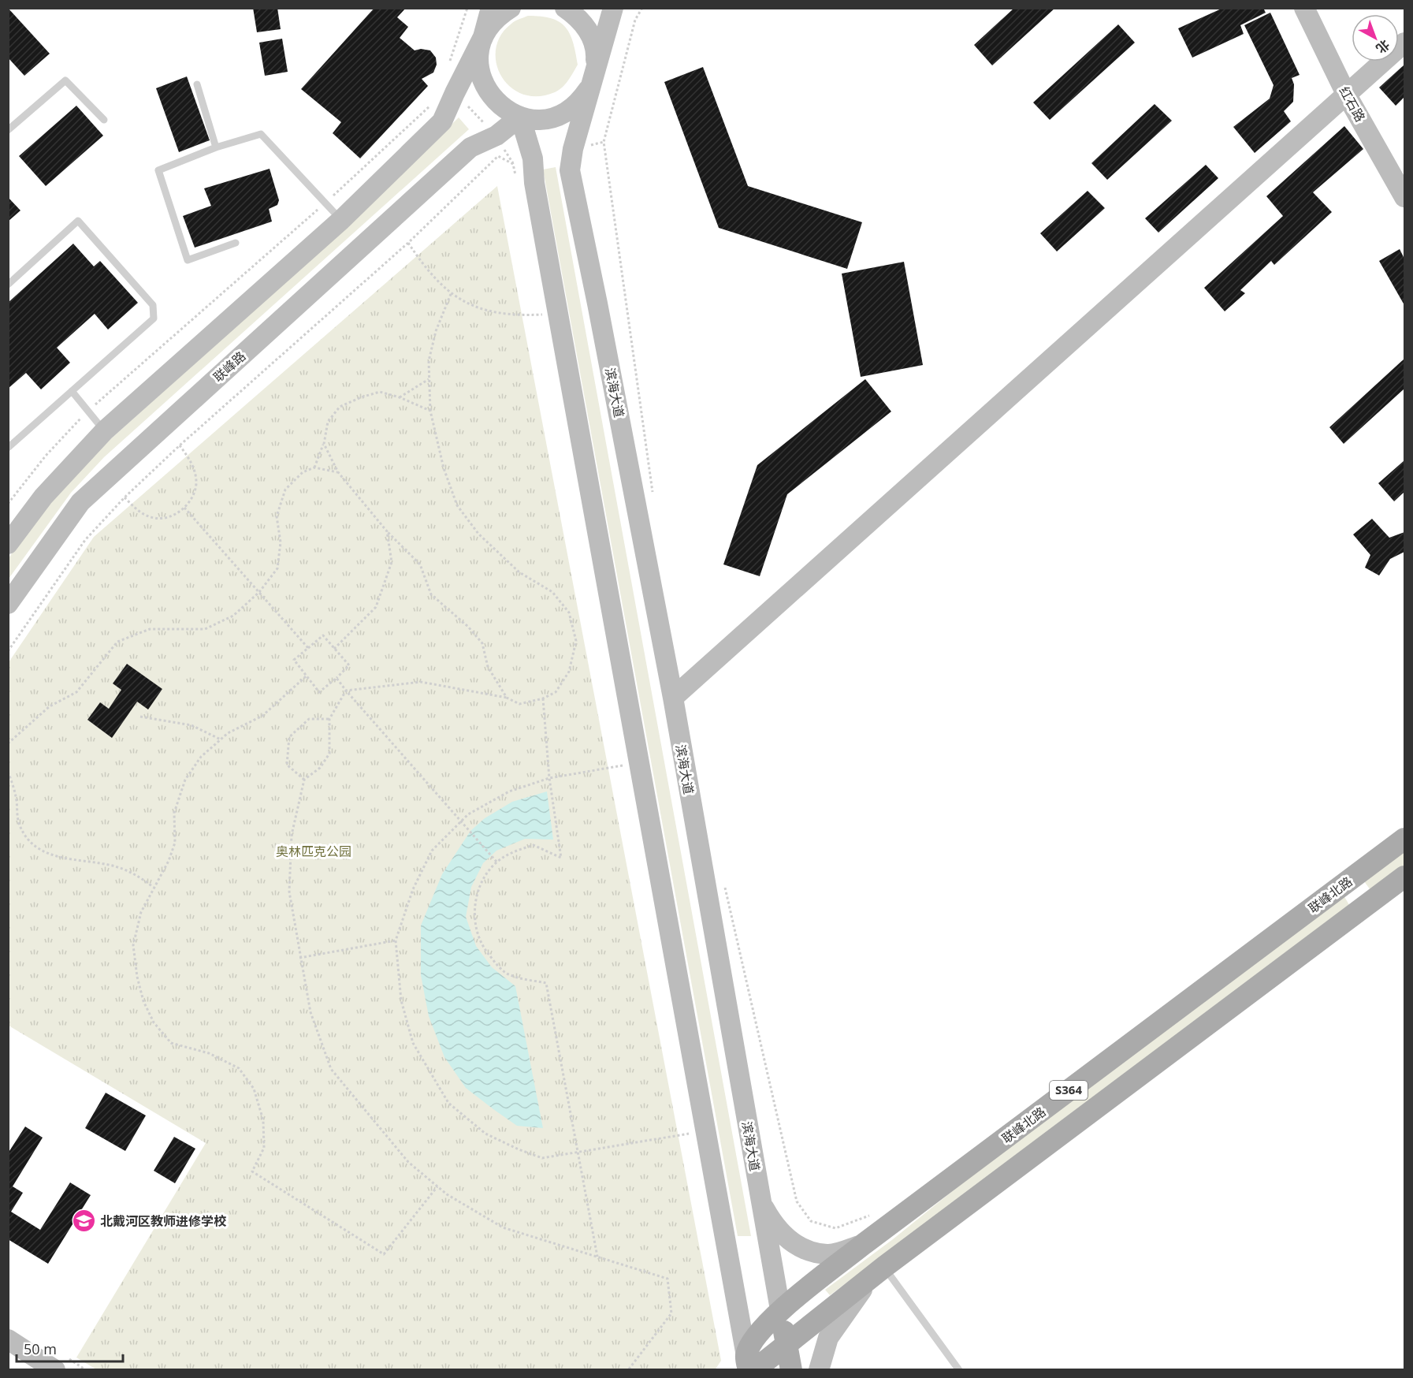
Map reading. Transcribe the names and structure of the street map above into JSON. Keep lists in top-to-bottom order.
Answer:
{
  "streets": {
    "main road": [
      "红石路",
      "联峰路",
      "滨海大道",
      "联峰北路",
      "S364"
    ]
  },
  "crossings": [
    ["滨海大道", "联峰北路"],
    ["滨海大道", "S364"],
    ["联峰北路", "S364"]
  ],
  "parks": ["奥林匹克公园"],
  "places": {
    "school or university": ["北戴河区教师进修学校"]
  },
  "scale_bar": "50 m",
  "north": "bottom right"
}
